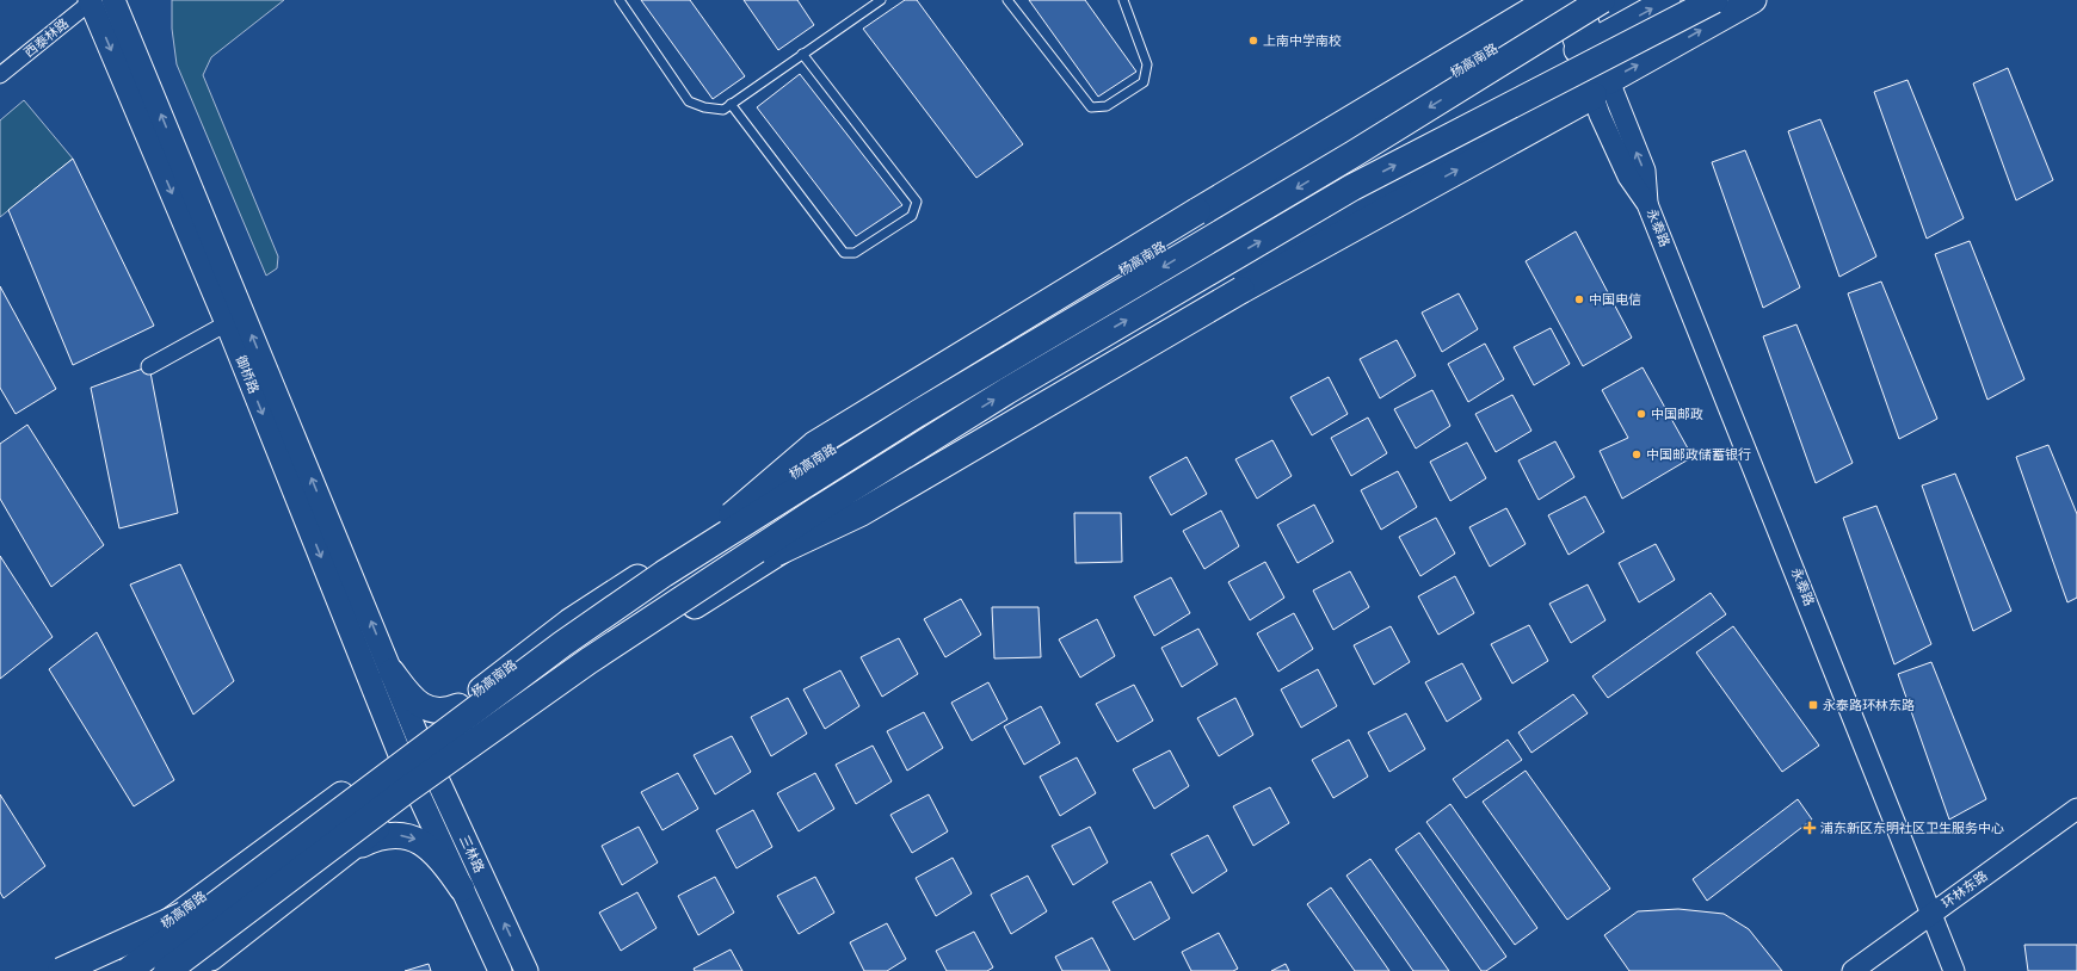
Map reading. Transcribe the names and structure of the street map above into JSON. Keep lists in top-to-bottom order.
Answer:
{
  "streets": {
    "highway": ["杨高南路"],
    "main road": ["御桥路", "三林路"],
    "street": ["西泰林路", "永泰路", "环林东路"]
  },
  "crossings": [
    ["西泰林路", "御桥路"],
    ["杨高南路", "永泰路"],
    ["杨高南路", "御桥路"],
    ["杨高南路", "三林路"],
    ["永泰路", "环林东路"],
    ["御桥路", "三林路"]
  ],
  "places": {
    "other": [
      "上南中学南校",
      "中国电信",
      "中国邮政",
      "中国邮政储蓄银行"
    ],
    "transit": ["永泰路环林东路"],
    "health": ["浦东新区东明社区卫生服务中心"]
  }
}
